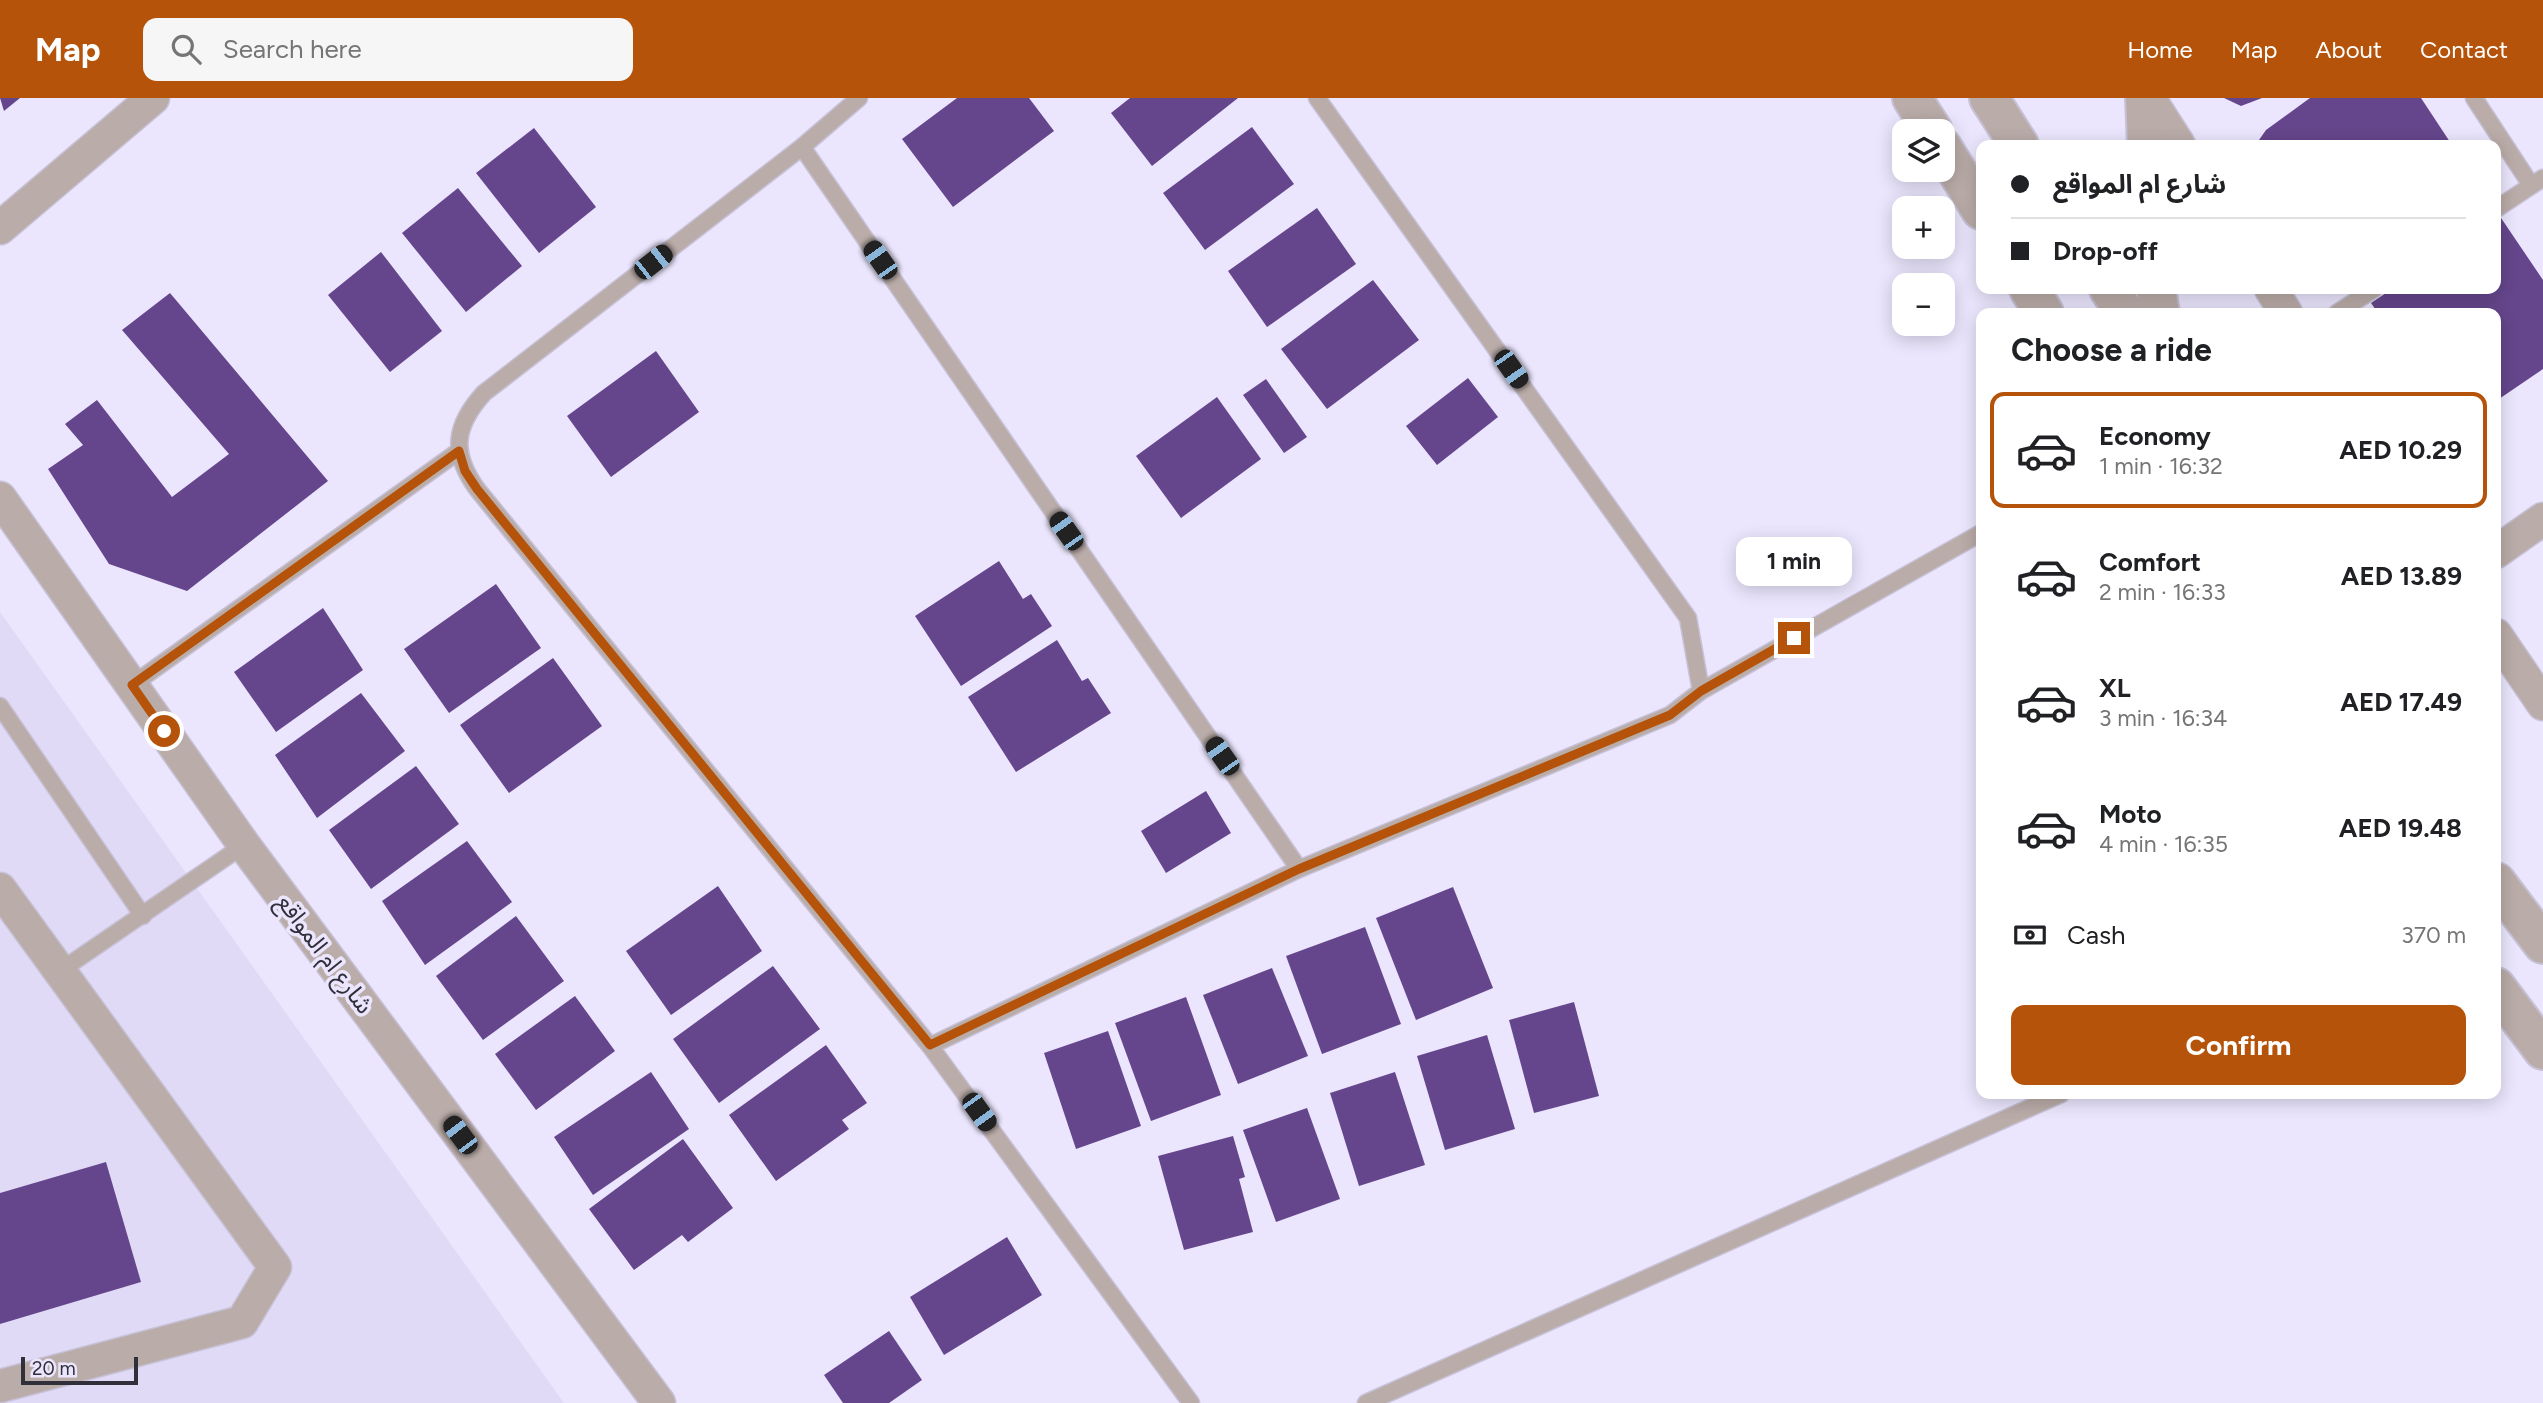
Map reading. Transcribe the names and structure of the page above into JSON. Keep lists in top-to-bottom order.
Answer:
{
  "streets": {
    "street": ["شارع ام المواقع"]
  },
  "scale_bar": "20 m",
  "page": {
    "header": "Map",
    "search": "Search here",
    "nav": [
      "Home",
      "Map",
      "About",
      "Contact"
    ],
    "map_buttons": ["+", "−"],
    "banner": ["شارع ام المواقع", "Drop-off"],
    "heading": "Choose a ride",
    "list": [
      {
        "name": "Economy",
        "note": "1 min · 16:32",
        "value": "AED 10.29"
      },
      {
        "name": "Comfort",
        "note": "2 min · 16:33",
        "value": "AED 13.89"
      },
      {
        "name": "XL",
        "note": "3 min · 16:34",
        "value": "AED 17.49"
      },
      {
        "name": "Moto",
        "note": "4 min · 16:35",
        "value": "AED 19.48"
      }
    ],
    "bubble": "1 min",
    "pay": ["Cash", "370 m"],
    "buttons": "Confirm",
    "scale": "20 m"
  }
}
